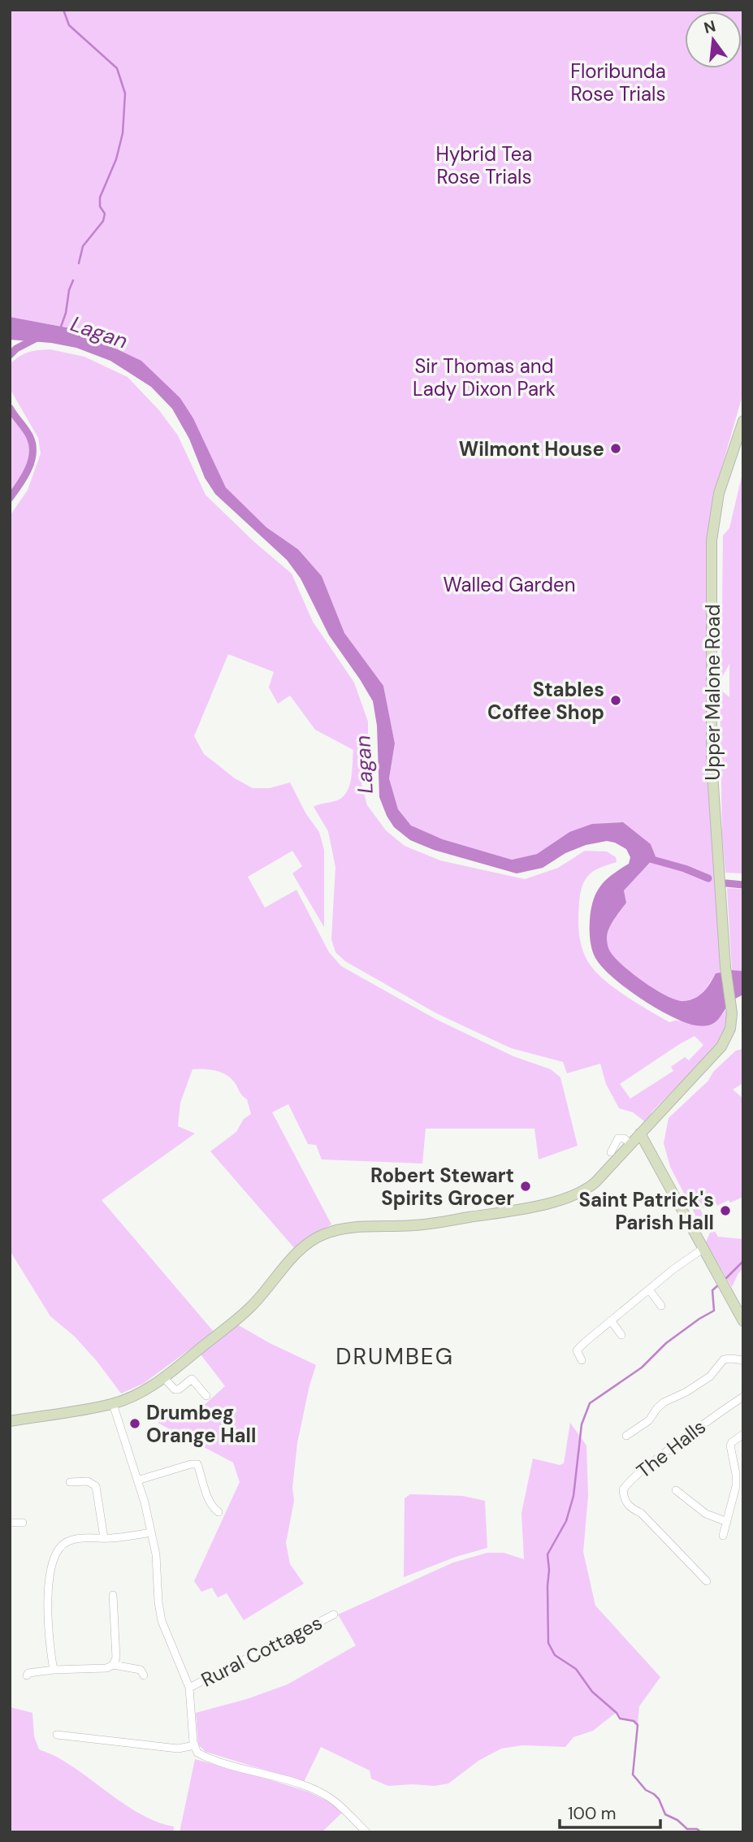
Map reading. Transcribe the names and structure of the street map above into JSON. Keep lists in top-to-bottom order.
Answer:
{
  "streets": {
    "main road": ["Upper Malone Road"],
    "street": ["The Halls", "Rural Cottages"]
  },
  "districts": ["DRUMBEG"],
  "water": ["Lagan"],
  "parks": [
    "Floribunda Rose Trials",
    "Hybrid Tea Rose Trials",
    "Sir Thomas and Lady Dixon Park",
    "Walled Garden"
  ],
  "places": [
    "Wilmont House",
    "Stables Coffee Shop",
    "Robert Stewart Spirits Grocer",
    "Saint Patrick's Parish Hall",
    "Drumbeg Orange Hall"
  ],
  "scale_bar": "100 m",
  "north": "top"
}
